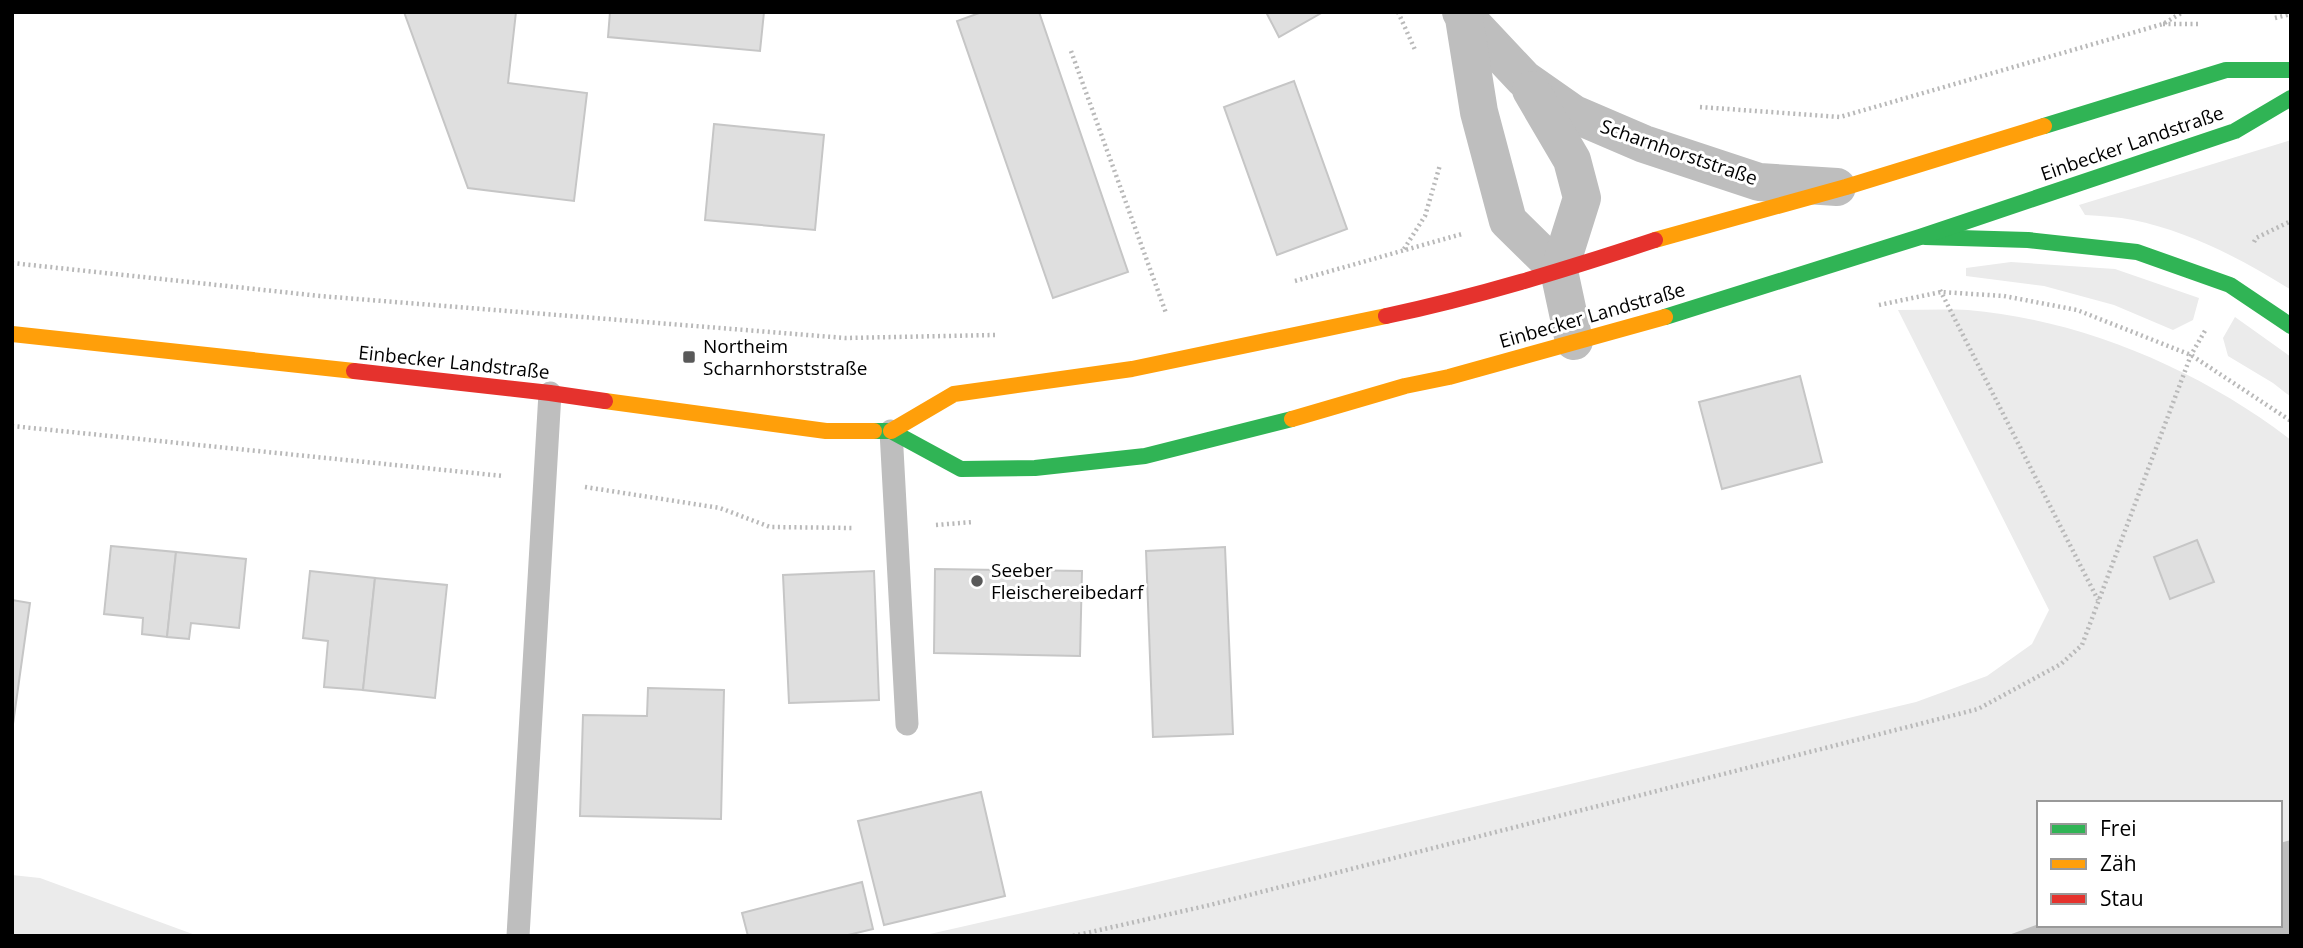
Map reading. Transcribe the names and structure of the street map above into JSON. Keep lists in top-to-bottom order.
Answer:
{
  "streets": {
    "main road": ["Einbecker Landstraße"],
    "street": ["Scharnhorststraße"]
  },
  "crossings": [
    ["Einbecker Landstraße", "Scharnhorststraße"]
  ],
  "places": {
    "transit": ["Northeim Scharnhorststraße"],
    "other": ["Seeber Fleischereibedarf"]
  },
  "legend": ["Frei", "Zäh", "Stau"]
}
